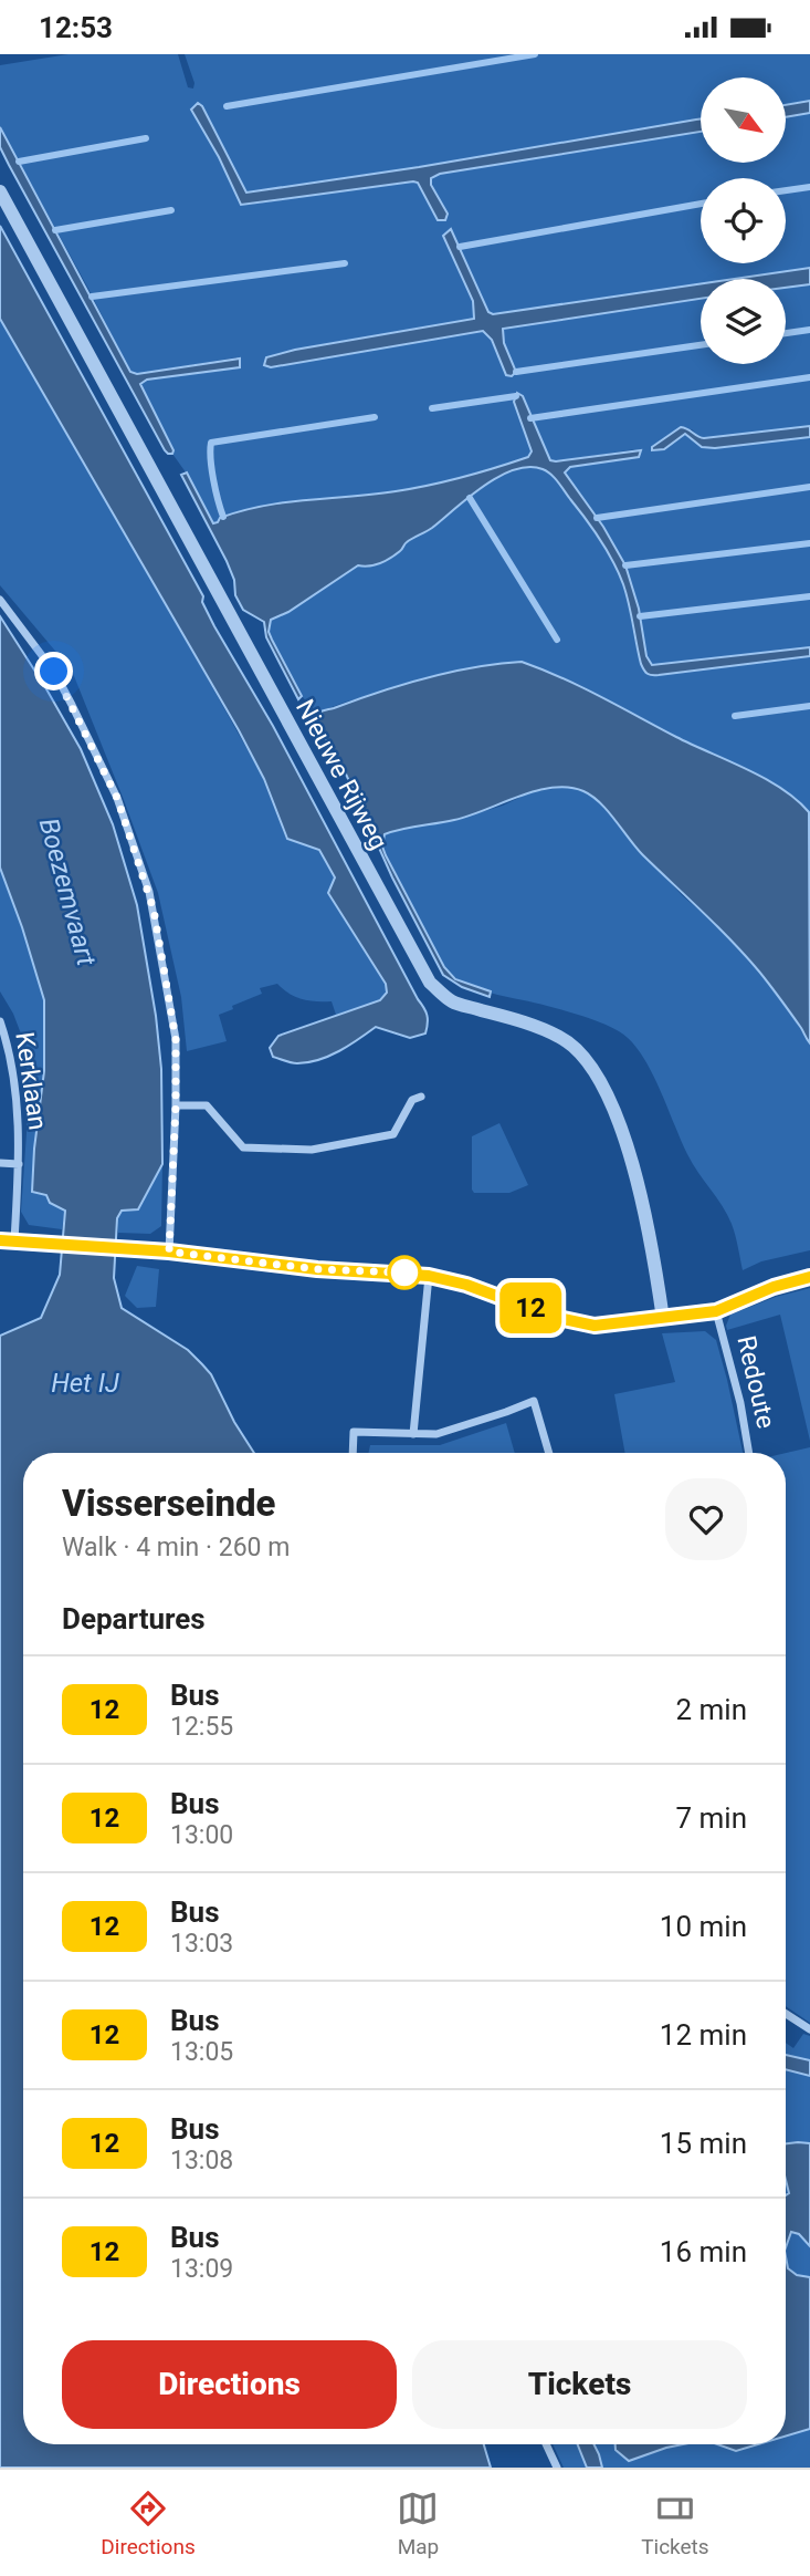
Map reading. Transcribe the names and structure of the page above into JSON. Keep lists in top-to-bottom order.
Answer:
{
  "streets": {
    "street": ["Nieuwe Rijweg", "Kerklaan", "Redoute"]
  },
  "water": ["Boezemvaart", "Het IJ"],
  "lines": ["bus line 12"],
  "north": "bottom right",
  "page": {
    "status": "12:53",
    "on_map": "12",
    "heading": [
      ["Visserseinde", "Walk · 4 min · 260 m"],
      "Departures"
    ],
    "list": [
      {
        "mark": "12",
        "name": "Bus",
        "note": "12:55",
        "value": "2 min"
      },
      {
        "mark": "12",
        "name": "Bus",
        "note": "13:00",
        "value": "7 min"
      },
      {
        "mark": "12",
        "name": "Bus",
        "note": "13:03",
        "value": "10 min"
      },
      {
        "mark": "12",
        "name": "Bus",
        "note": "13:05",
        "value": "12 min"
      },
      {
        "mark": "12",
        "name": "Bus",
        "note": "13:08",
        "value": "15 min"
      },
      {
        "mark": "12",
        "name": "Bus",
        "note": "13:09",
        "value": "16 min"
      }
    ],
    "buttons": ["Directions", "Tickets"],
    "tabs": ["Directions", "Map", "Tickets"]
  }
}
